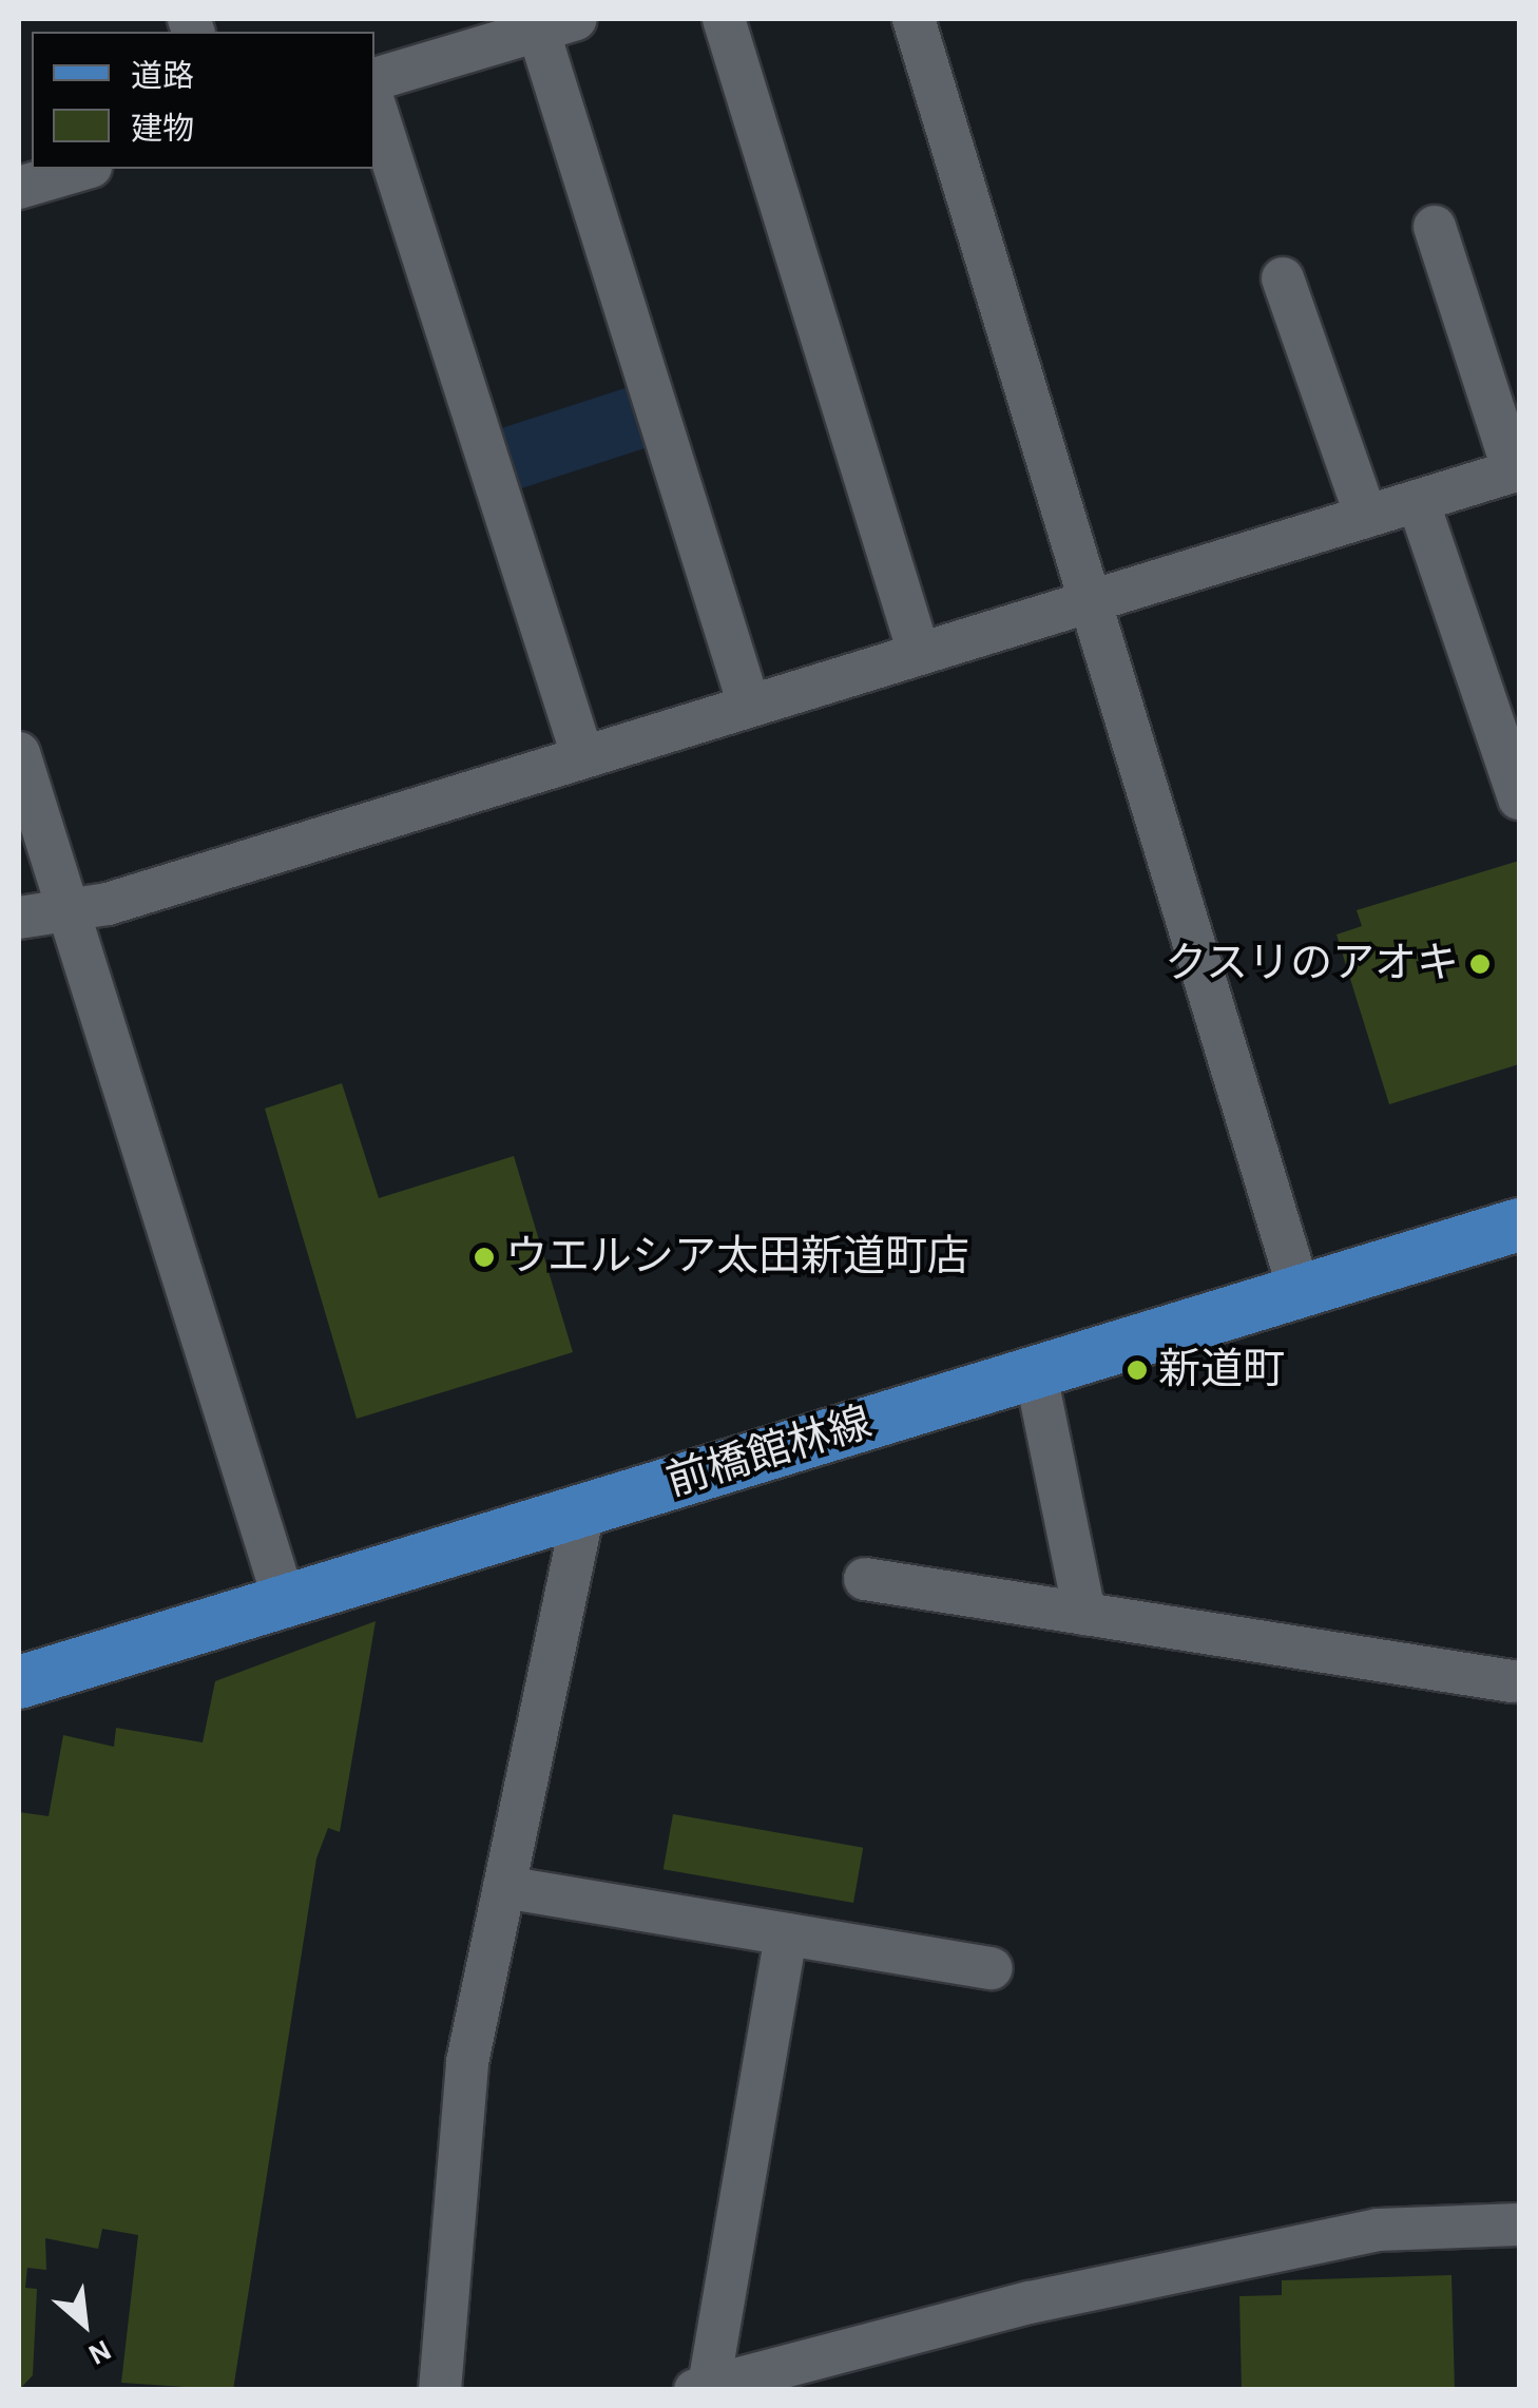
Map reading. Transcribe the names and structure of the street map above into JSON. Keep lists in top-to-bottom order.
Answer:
{
  "streets": {
    "main road": ["前橋館林線"]
  },
  "places": ["クスリのアオキ", "ウエルシア太田新道町店", "新道町"],
  "legend": ["道路", "建物"],
  "north": "bottom right"
}
